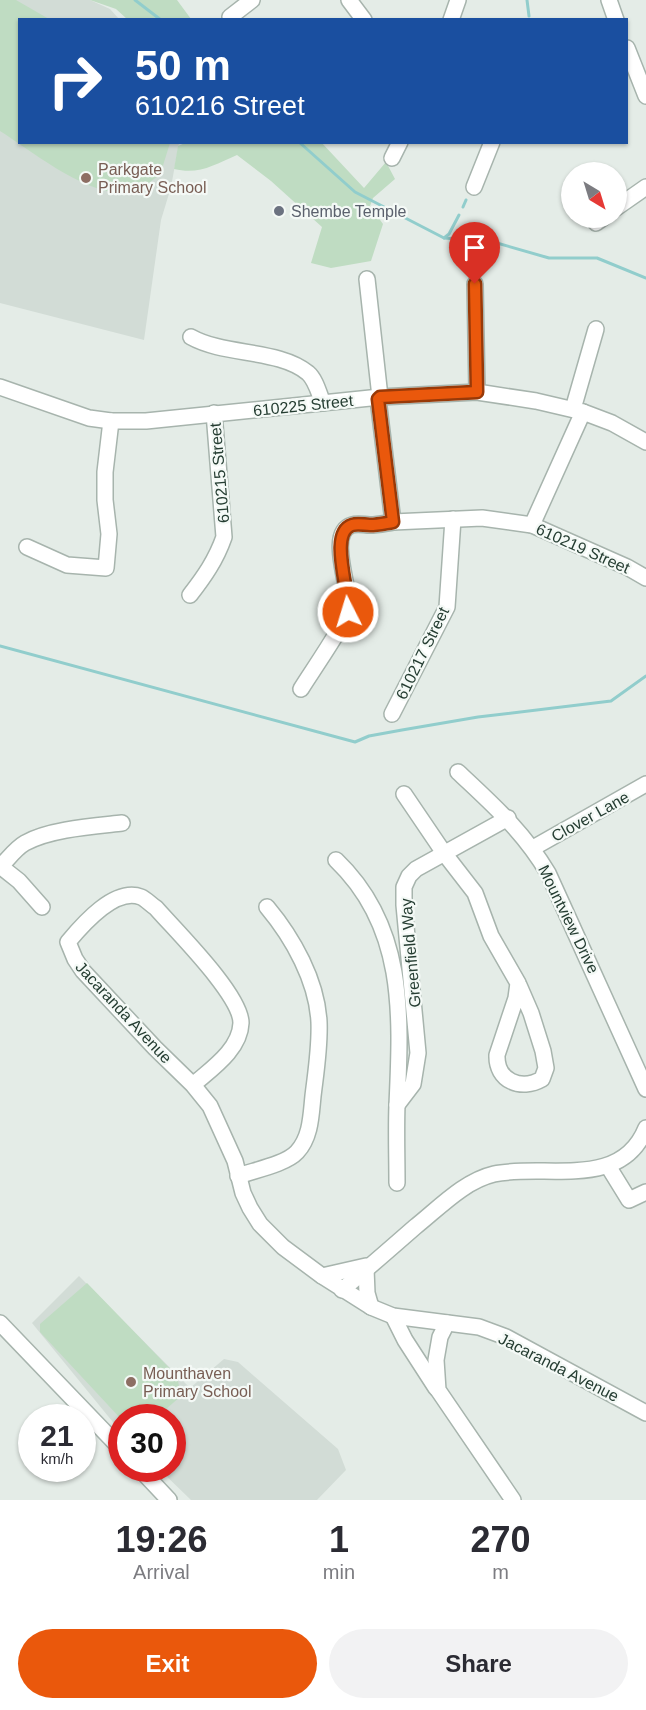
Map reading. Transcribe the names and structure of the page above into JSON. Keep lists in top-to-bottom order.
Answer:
{
  "streets": {
    "street": [
      "610225 Street",
      "610215 Street",
      "610219 Street",
      "610217 Street",
      "Clover Lane",
      "Mountview Drive",
      "Greenfield Way",
      "Jacaranda Avenue"
    ]
  },
  "crossings": [
    ["610225 Street", "610215 Street"],
    ["610219 Street", "610217 Street"],
    ["Clover Lane", "Mountview Drive"],
    ["Mountview Drive", "Greenfield Way"]
  ],
  "places": ["Parkgate Primary School", "Shembe Temple", "Mounthaven Primary School"],
  "north": "bottom right",
  "page": {
    "turn": ["50 m", "610216 Street"],
    "speed": "21 km/h",
    "limit": "30",
    "eta": [
      "19:26",
      "Arrival",
      "1",
      "min",
      "270",
      "m"
    ],
    "buttons": ["Exit", "Share"]
  }
}
